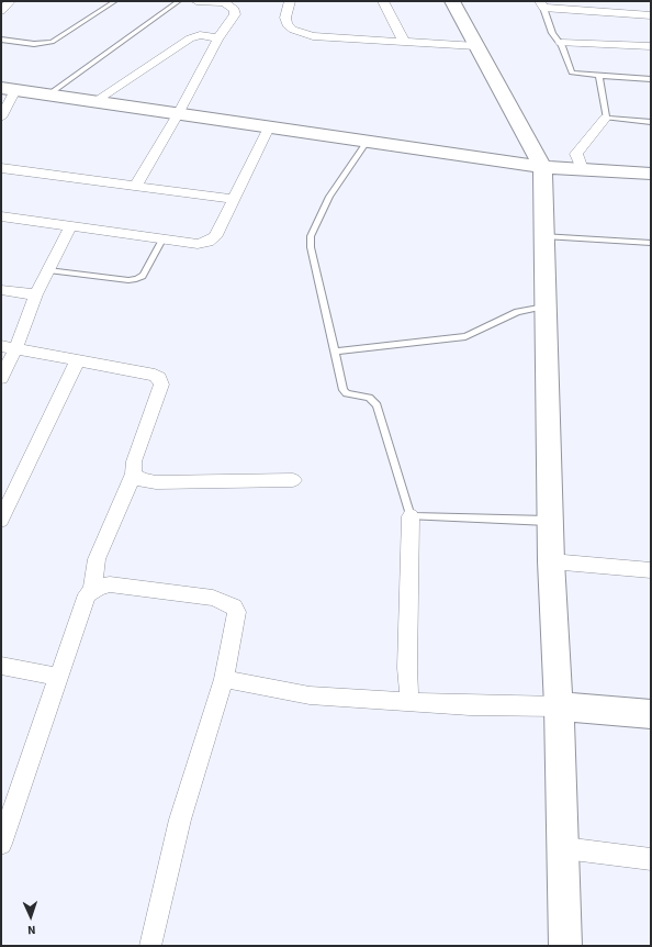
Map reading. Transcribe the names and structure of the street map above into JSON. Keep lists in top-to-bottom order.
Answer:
{
  "north": "bottom"
}
